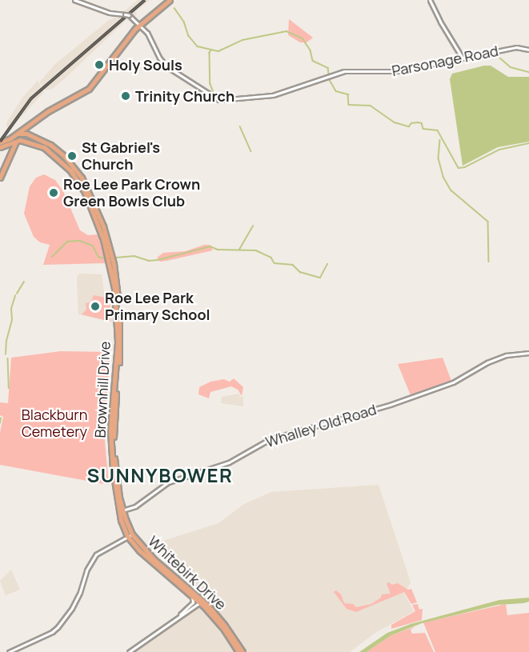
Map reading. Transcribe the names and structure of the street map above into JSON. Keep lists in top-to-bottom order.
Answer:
{
  "streets": {
    "highway": ["Brownhill Drive", "Whitebirk Drive"],
    "street": ["Parsonage Road", "Whalley Old Road"]
  },
  "crossings": [
    ["Brownhill Drive", "Whalley Old Road"],
    ["Brownhill Drive", "Whitebirk Drive"]
  ],
  "districts": ["SUNNYBOWER"],
  "parks": ["Blackburn Cemetery"],
  "places": [
    "Holy Souls",
    "Trinity Church",
    "St Gabriel's Church",
    "Roe Lee Park Crown Green Bowls Club",
    "Roe Lee Park Primary School"
  ]
}
